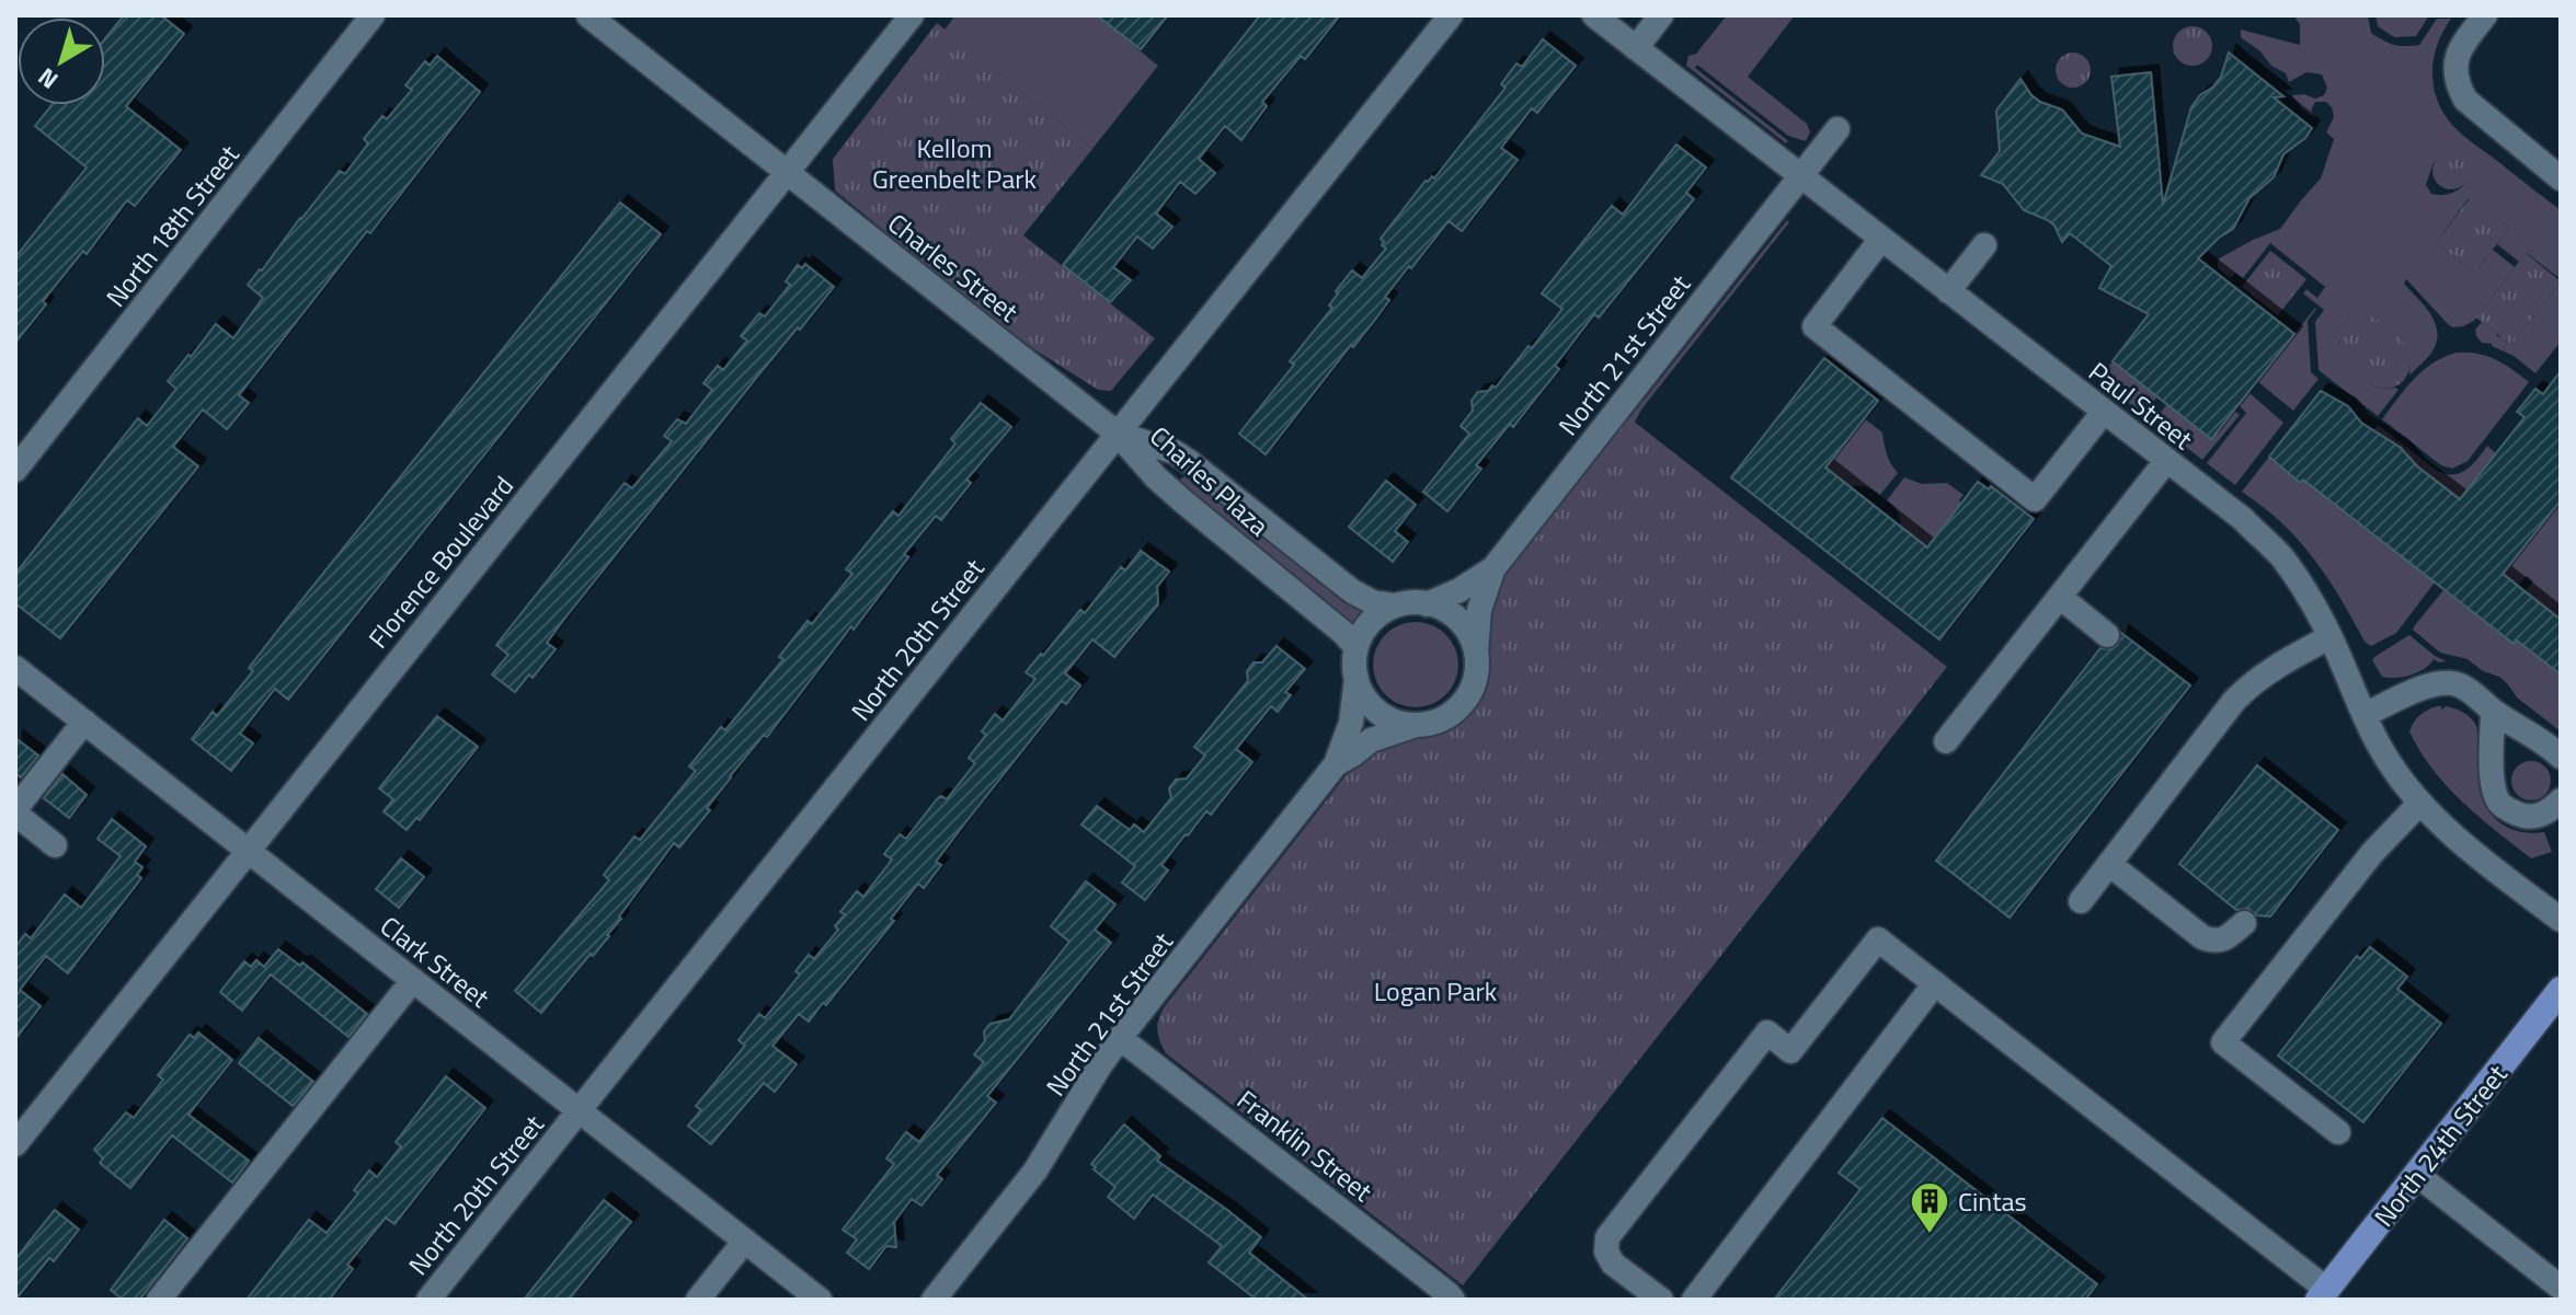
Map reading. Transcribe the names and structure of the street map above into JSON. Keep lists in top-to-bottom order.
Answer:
{
  "streets": {
    "main road": ["North 24th Street"],
    "street": [
      "North 18th Street",
      "Charles Street",
      "North 21st Street",
      "Paul Street",
      "Charles Plaza",
      "Florence Boulevard",
      "North 20th Street",
      "Clark Street",
      "Franklin Street"
    ]
  },
  "crossings": [
    ["Charles Street", "Charles Plaza"],
    ["Charles Street", "Florence Boulevard"],
    ["Charles Street", "North 20th Street"],
    ["North 21st Street", "Paul Street"],
    ["North 21st Street", "Franklin Street"],
    ["Charles Plaza", "North 20th Street"],
    ["Florence Boulevard", "Clark Street"],
    ["North 20th Street", "Clark Street"]
  ],
  "parks": ["Kellom Greenbelt Park", "Logan Park"],
  "places": {
    "building": ["Cintas"]
  },
  "north": "bottom left"
}
